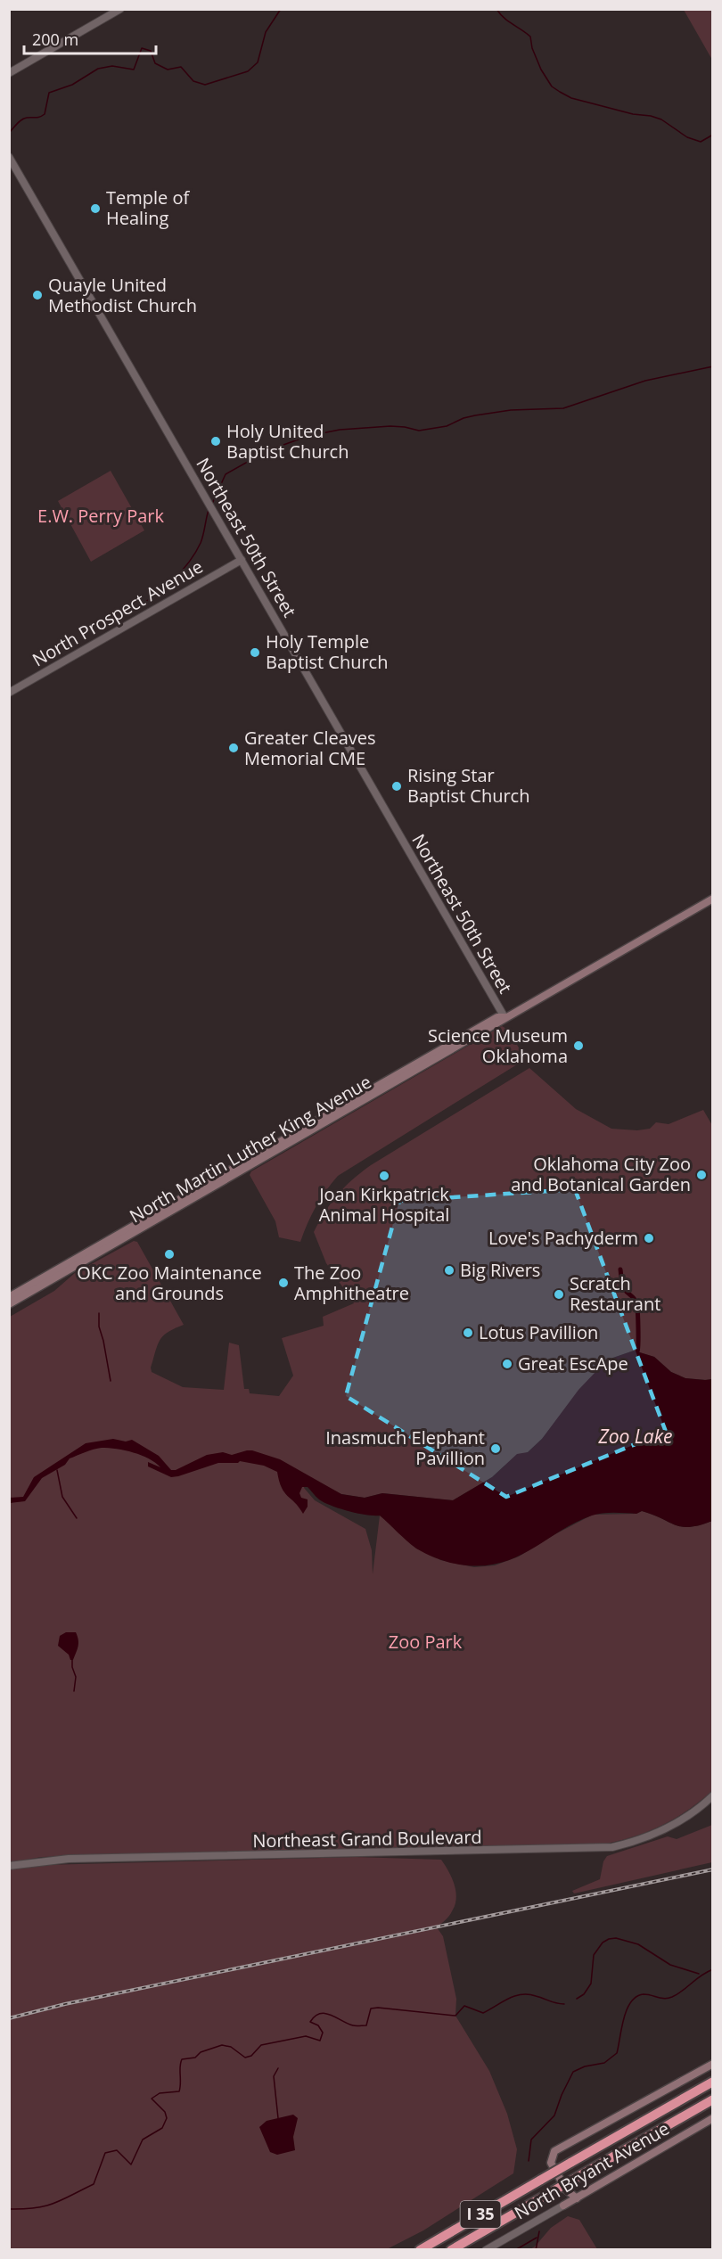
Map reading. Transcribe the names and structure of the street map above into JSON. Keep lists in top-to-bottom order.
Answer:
{
  "streets": {
    "highway": ["I 35"],
    "main road": ["North Martin Luther King Avenue", "North Bryant Avenue"],
    "street": ["Northeast 50th Street", "North Prospect Avenue", "Northeast Grand Boulevard"]
  },
  "crossings": [
    ["Northeast 50th Street", "North Prospect Avenue"],
    ["Northeast 50th Street", "North Martin Luther King Avenue"]
  ],
  "water": ["Zoo Lake"],
  "parks": ["E.W. Perry Park", "Zoo Park"],
  "places": [
    "Temple of Healing",
    "Quayle United Methodist Church",
    "Holy United Baptist Church",
    "Holy Temple Baptist Church",
    "Greater Cleaves Memorial CME",
    "Rising Star Baptist Church",
    "Science Museum Oklahoma",
    "Oklahoma City Zoo and Botanical Garden",
    "Joan Kirkpatrick Animal Hospital",
    "Love's Pachyderm",
    "OKC Zoo Maintenance and Grounds",
    "Big Rivers",
    "The Zoo Amphitheatre",
    "Scratch Restaurant",
    "Lotus Pavillion",
    "Great EscApe",
    "Inasmuch Elephant Pavillion"
  ],
  "scale_bar": "200 m"
}
